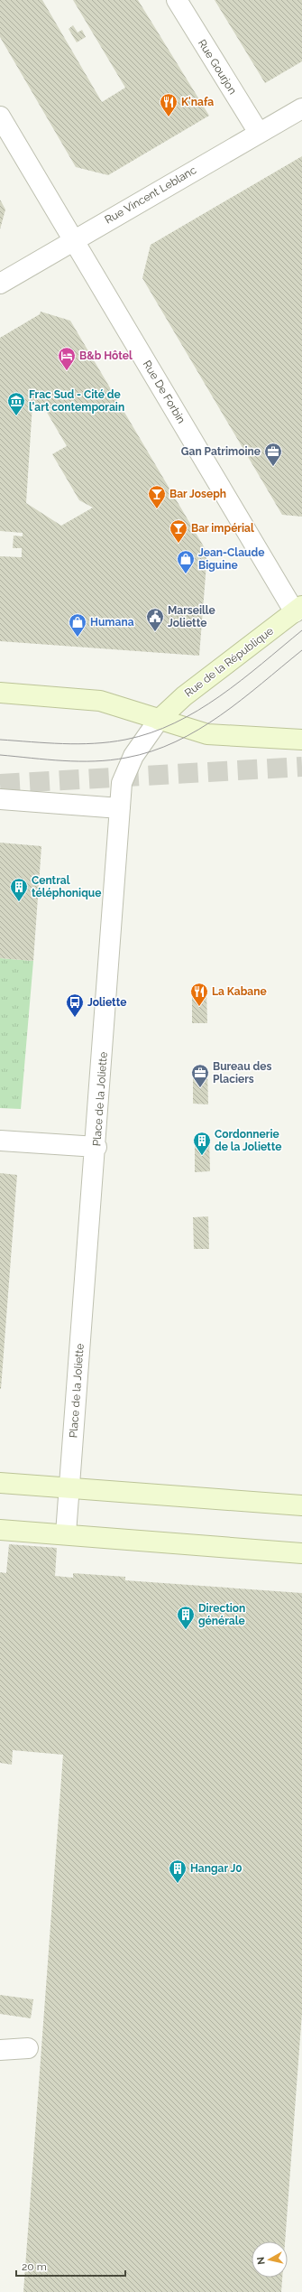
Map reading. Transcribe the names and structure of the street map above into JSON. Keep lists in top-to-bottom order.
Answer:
{
  "streets": {
    "street": [
      "Rue Gourjon",
      "Rue Vincent Leblanc",
      "Rue De Forbin",
      "Rue de la République",
      "Place de la Joliette"
    ]
  },
  "crossings": [
    ["Rue Gourjon", "Rue Vincent Leblanc"],
    ["Rue Vincent Leblanc", "Rue De Forbin"],
    ["Rue De Forbin", "Rue de la République"],
    ["Rue de la République", "Place de la Joliette"]
  ],
  "places": {
    "restaurant": ["K'nafa", "La Kabane"],
    "hotel": ["B&b Hôtel"],
    "museum": ["Frac Sud - Cité de l'art contemporain"],
    "office": ["Gan Patrimoine", "Bureau des Placiers"],
    "bar": ["Bar Joseph", "Bar impérial"],
    "shop": ["Jean-Claude Biguine", "Humana"],
    "public building": ["Marseille Joliette"],
    "building": [
      "Central téléphonique",
      "Cordonnerie de la Joliette",
      "Direction générale",
      "Hangar J0"
    ],
    "bus stop": ["Joliette"]
  },
  "scale_bar": "20 m",
  "north": "left"
}
